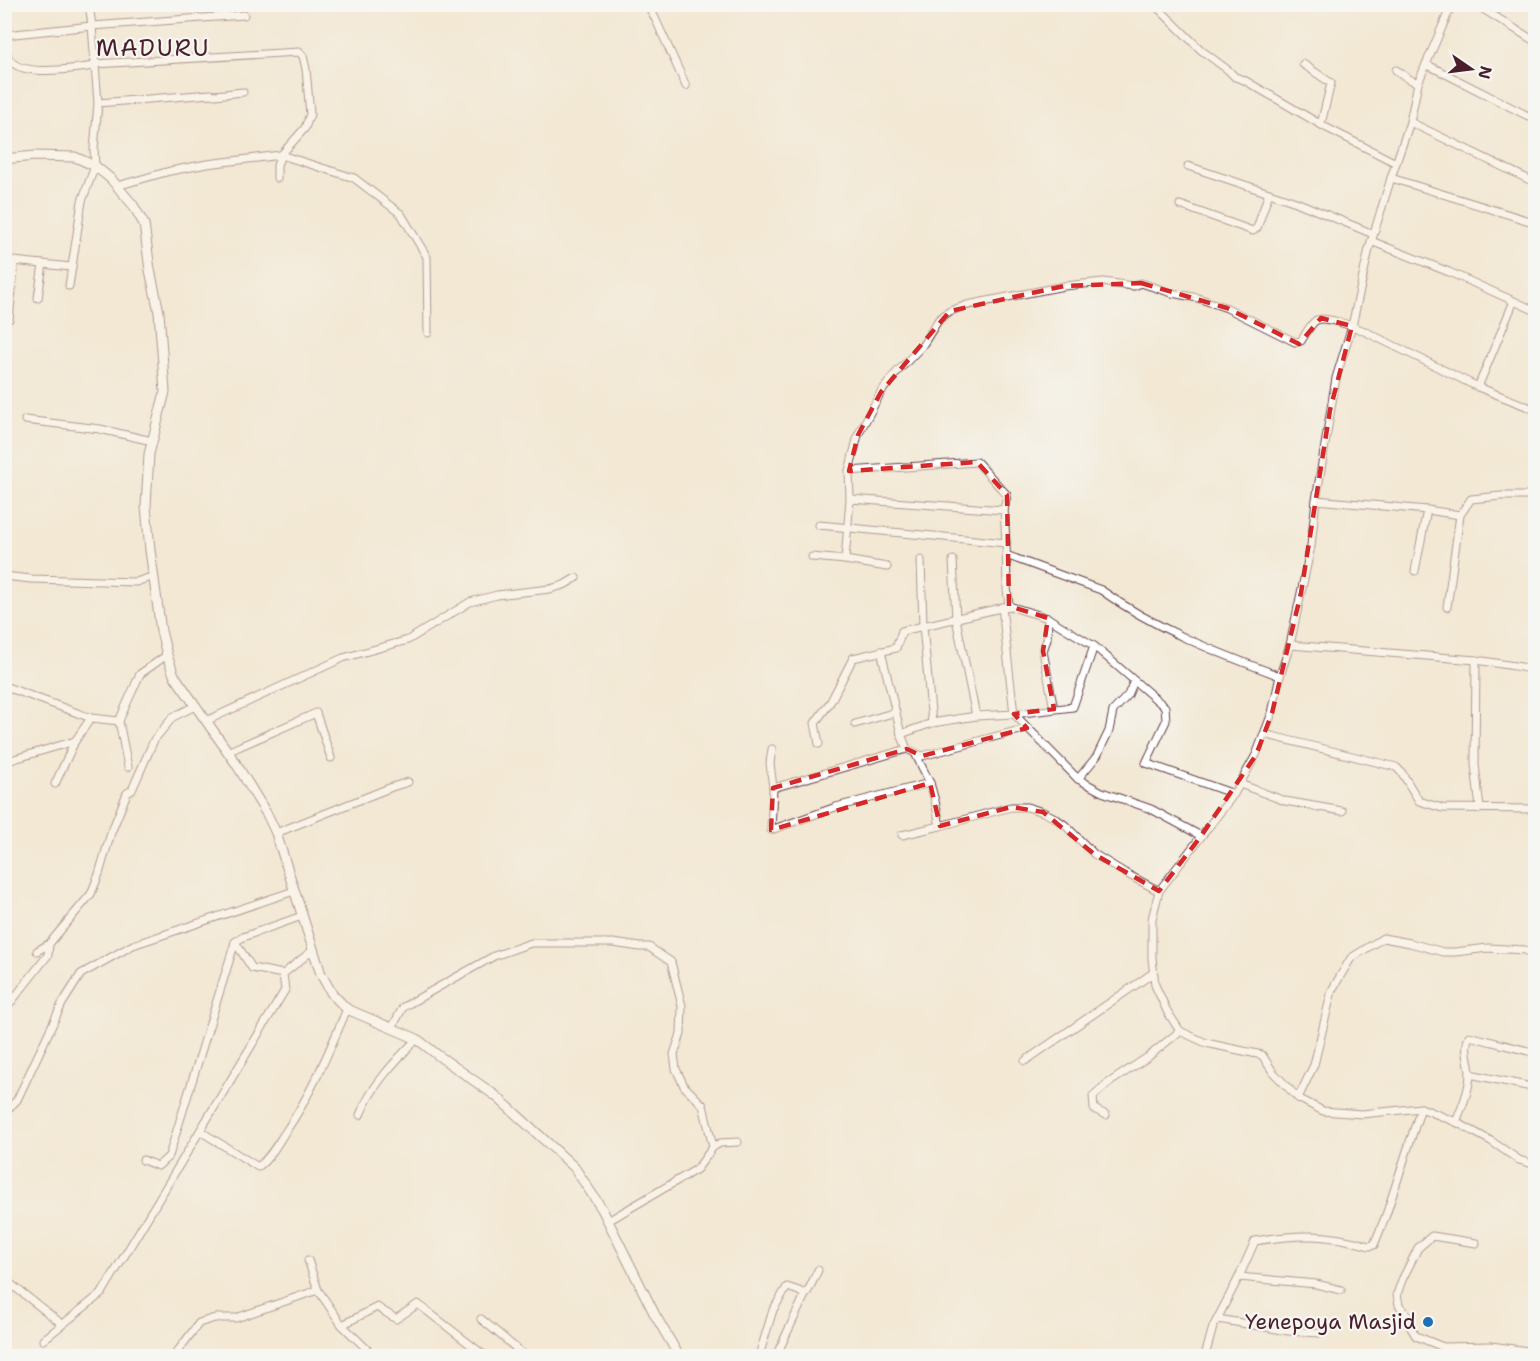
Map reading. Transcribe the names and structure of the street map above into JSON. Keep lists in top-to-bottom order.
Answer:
{
  "districts": ["MADURU"],
  "places": ["Yenepoya Masjid"],
  "north": "right"
}
